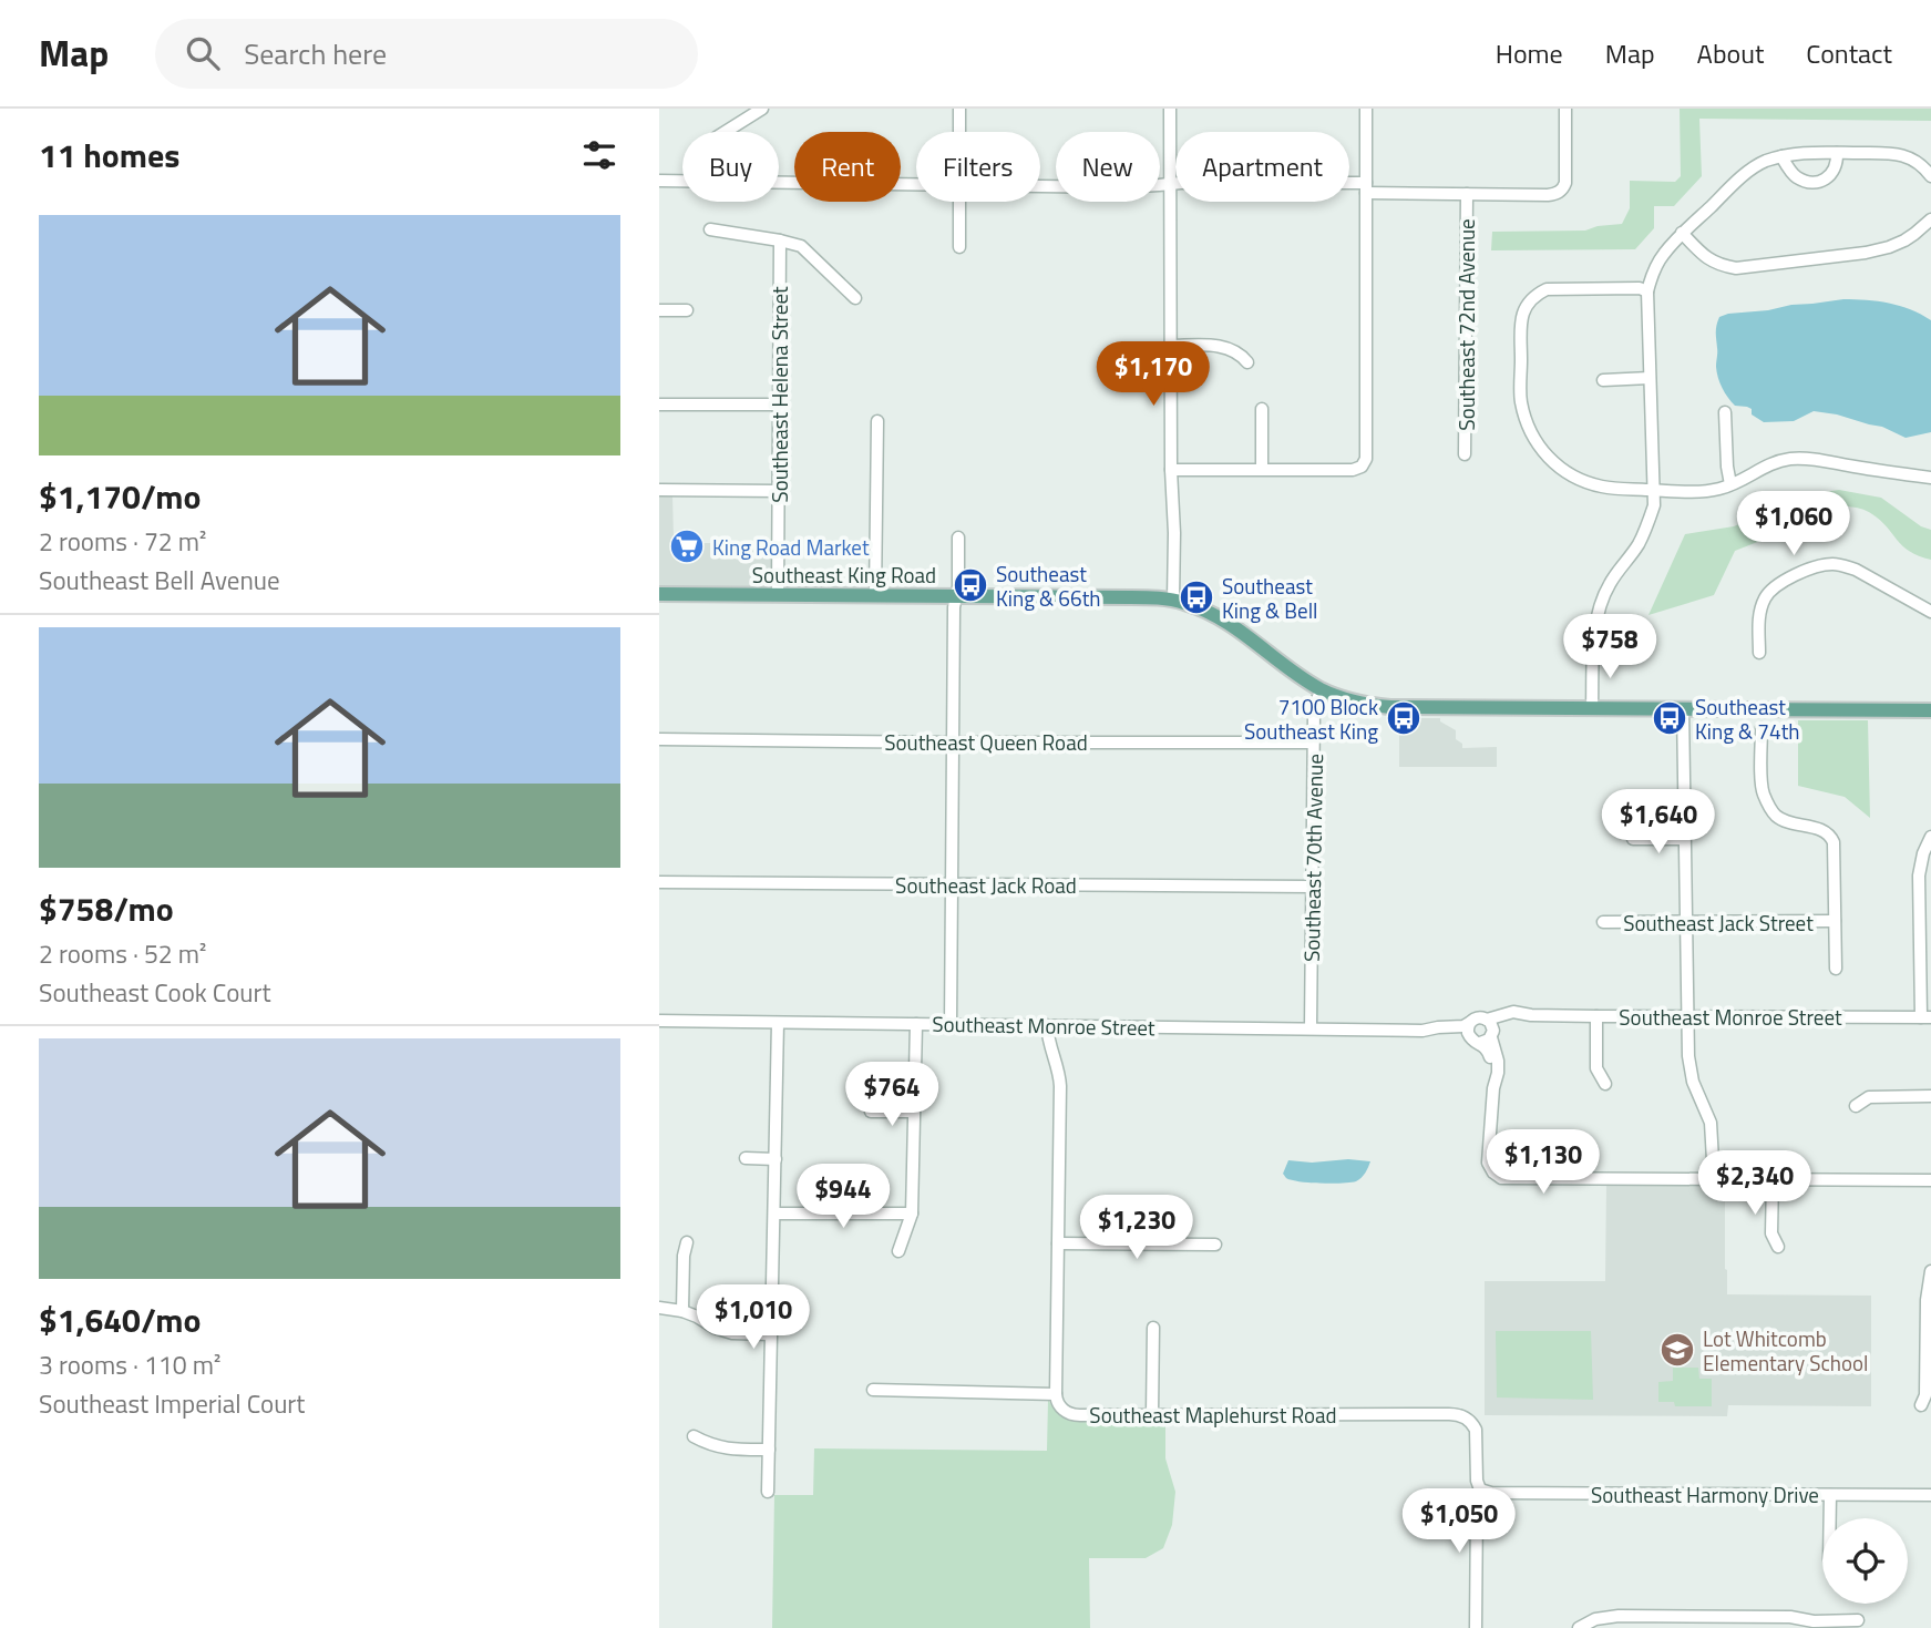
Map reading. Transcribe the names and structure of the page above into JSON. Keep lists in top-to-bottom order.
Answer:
{
  "streets": {
    "main road": ["Southeast King Road"],
    "street": [
      "Southeast 72nd Avenue",
      "Southeast Helena Street",
      "Southeast Queen Road",
      "Southeast 70th Avenue",
      "Southeast Jack Road",
      "Southeast Jack Street",
      "Southeast Monroe Street",
      "Southeast Maplehurst Road",
      "Southeast Harmony Drive"
    ]
  },
  "crossings": [
    ["Southeast Helena Street", "Southeast King Road"],
    ["Southeast King Road", "Southeast 70th Avenue"],
    ["Southeast Queen Road", "Southeast 70th Avenue"],
    ["Southeast 70th Avenue", "Southeast Jack Road"],
    ["Southeast 70th Avenue", "Southeast Monroe Street"],
    ["Southeast Maplehurst Road", "Southeast Harmony Drive"]
  ],
  "places": {
    "supermarket": ["King Road Market"],
    "bus stop": [
      "Southeast King & 66th",
      "Southeast King & Bell",
      "7100 Block Southeast King",
      "Southeast King & 74th"
    ],
    "school or university": ["Lot Whitcomb Elementary School"]
  },
  "page": {
    "header": "Map",
    "search": "Search here",
    "nav": [
      "Home",
      "Map",
      "About",
      "Contact"
    ],
    "heading": "11 homes",
    "chip": [
      "Buy",
      "Rent",
      "Filters",
      "New",
      "Apartment"
    ],
    "list": [
      {
        "name": "$1,170/mo",
        "note": "2 rooms · 72 m² · Southeast Bell Avenue"
      },
      {
        "name": "$758/mo",
        "note": "2 rooms · 52 m² · Southeast Cook Court"
      },
      {
        "name": "$1,640/mo",
        "note": "3 rooms · 110 m² · Southeast Imperial Court"
      }
    ],
    "price": [
      "$1,170",
      "$1,060",
      "$758",
      "$1,640",
      "$764",
      "$1,130",
      "$2,340",
      "$944",
      "$1,230",
      "$1,010",
      "$1,050"
    ]
  }
}
